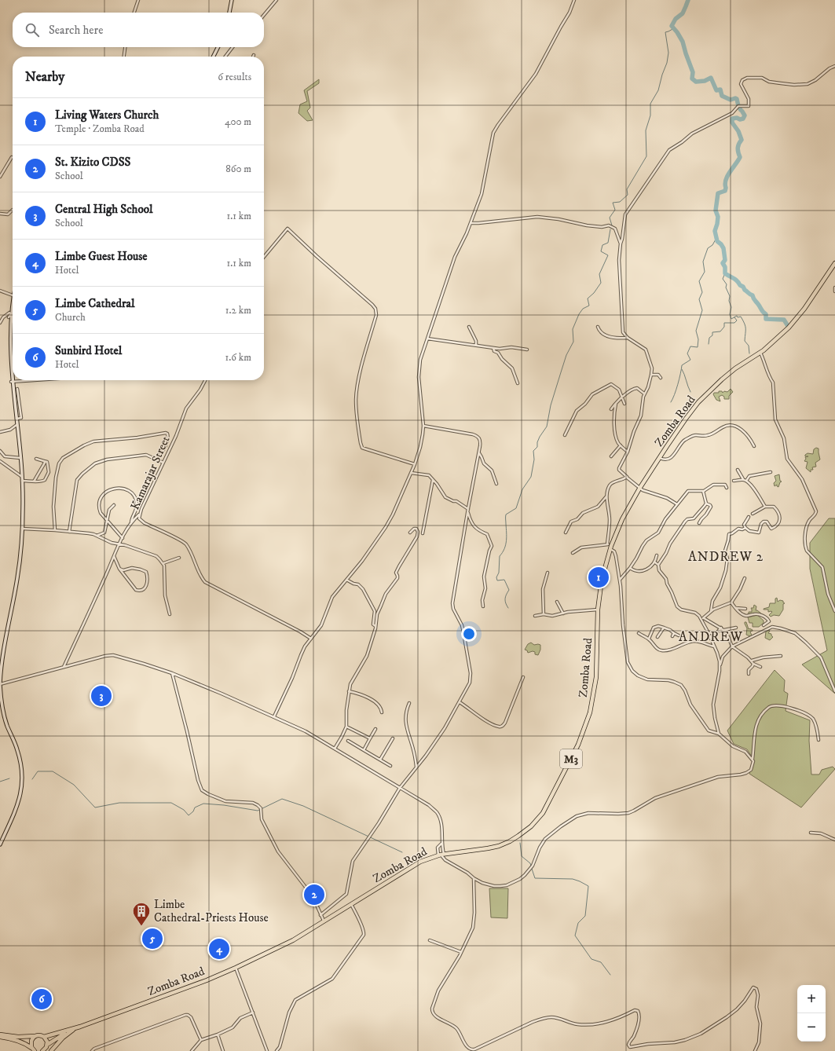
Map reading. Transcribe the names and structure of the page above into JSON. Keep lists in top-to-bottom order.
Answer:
{
  "streets": {
    "highway": ["Zomba Road", "M3"],
    "street": ["Kamarajar Street"]
  },
  "crossings": [
    ["Zomba Road", "M3"]
  ],
  "districts": ["ANDREW 2", "ANDREW"],
  "places": {
    "building": ["Limbe Cathedral-Priests House"]
  },
  "page": {
    "search": "Search here",
    "heading": ["Nearby", "6 results"],
    "list": [
      {
        "mark": "1",
        "name": "Living Waters Church",
        "note": "Temple · Zomba Road",
        "value": "400 m"
      },
      {
        "mark": "2",
        "name": "St. Kizito CDSS",
        "note": "School",
        "value": "860 m"
      },
      {
        "mark": "3",
        "name": "Central High School",
        "note": "School",
        "value": "1.1 km"
      },
      {
        "mark": "4",
        "name": "Limbe Guest House",
        "note": "Hotel",
        "value": "1.1 km"
      },
      {
        "mark": "5",
        "name": "Limbe Cathedral",
        "note": "Church",
        "value": "1.2 km"
      },
      {
        "mark": "6",
        "name": "Sunbird Hotel",
        "note": "Hotel",
        "value": "1.6 km"
      }
    ],
    "pins": [
      "1",
      "3",
      "2",
      "5",
      "4",
      "6"
    ],
    "map_buttons": ["+", "−"]
  }
}
